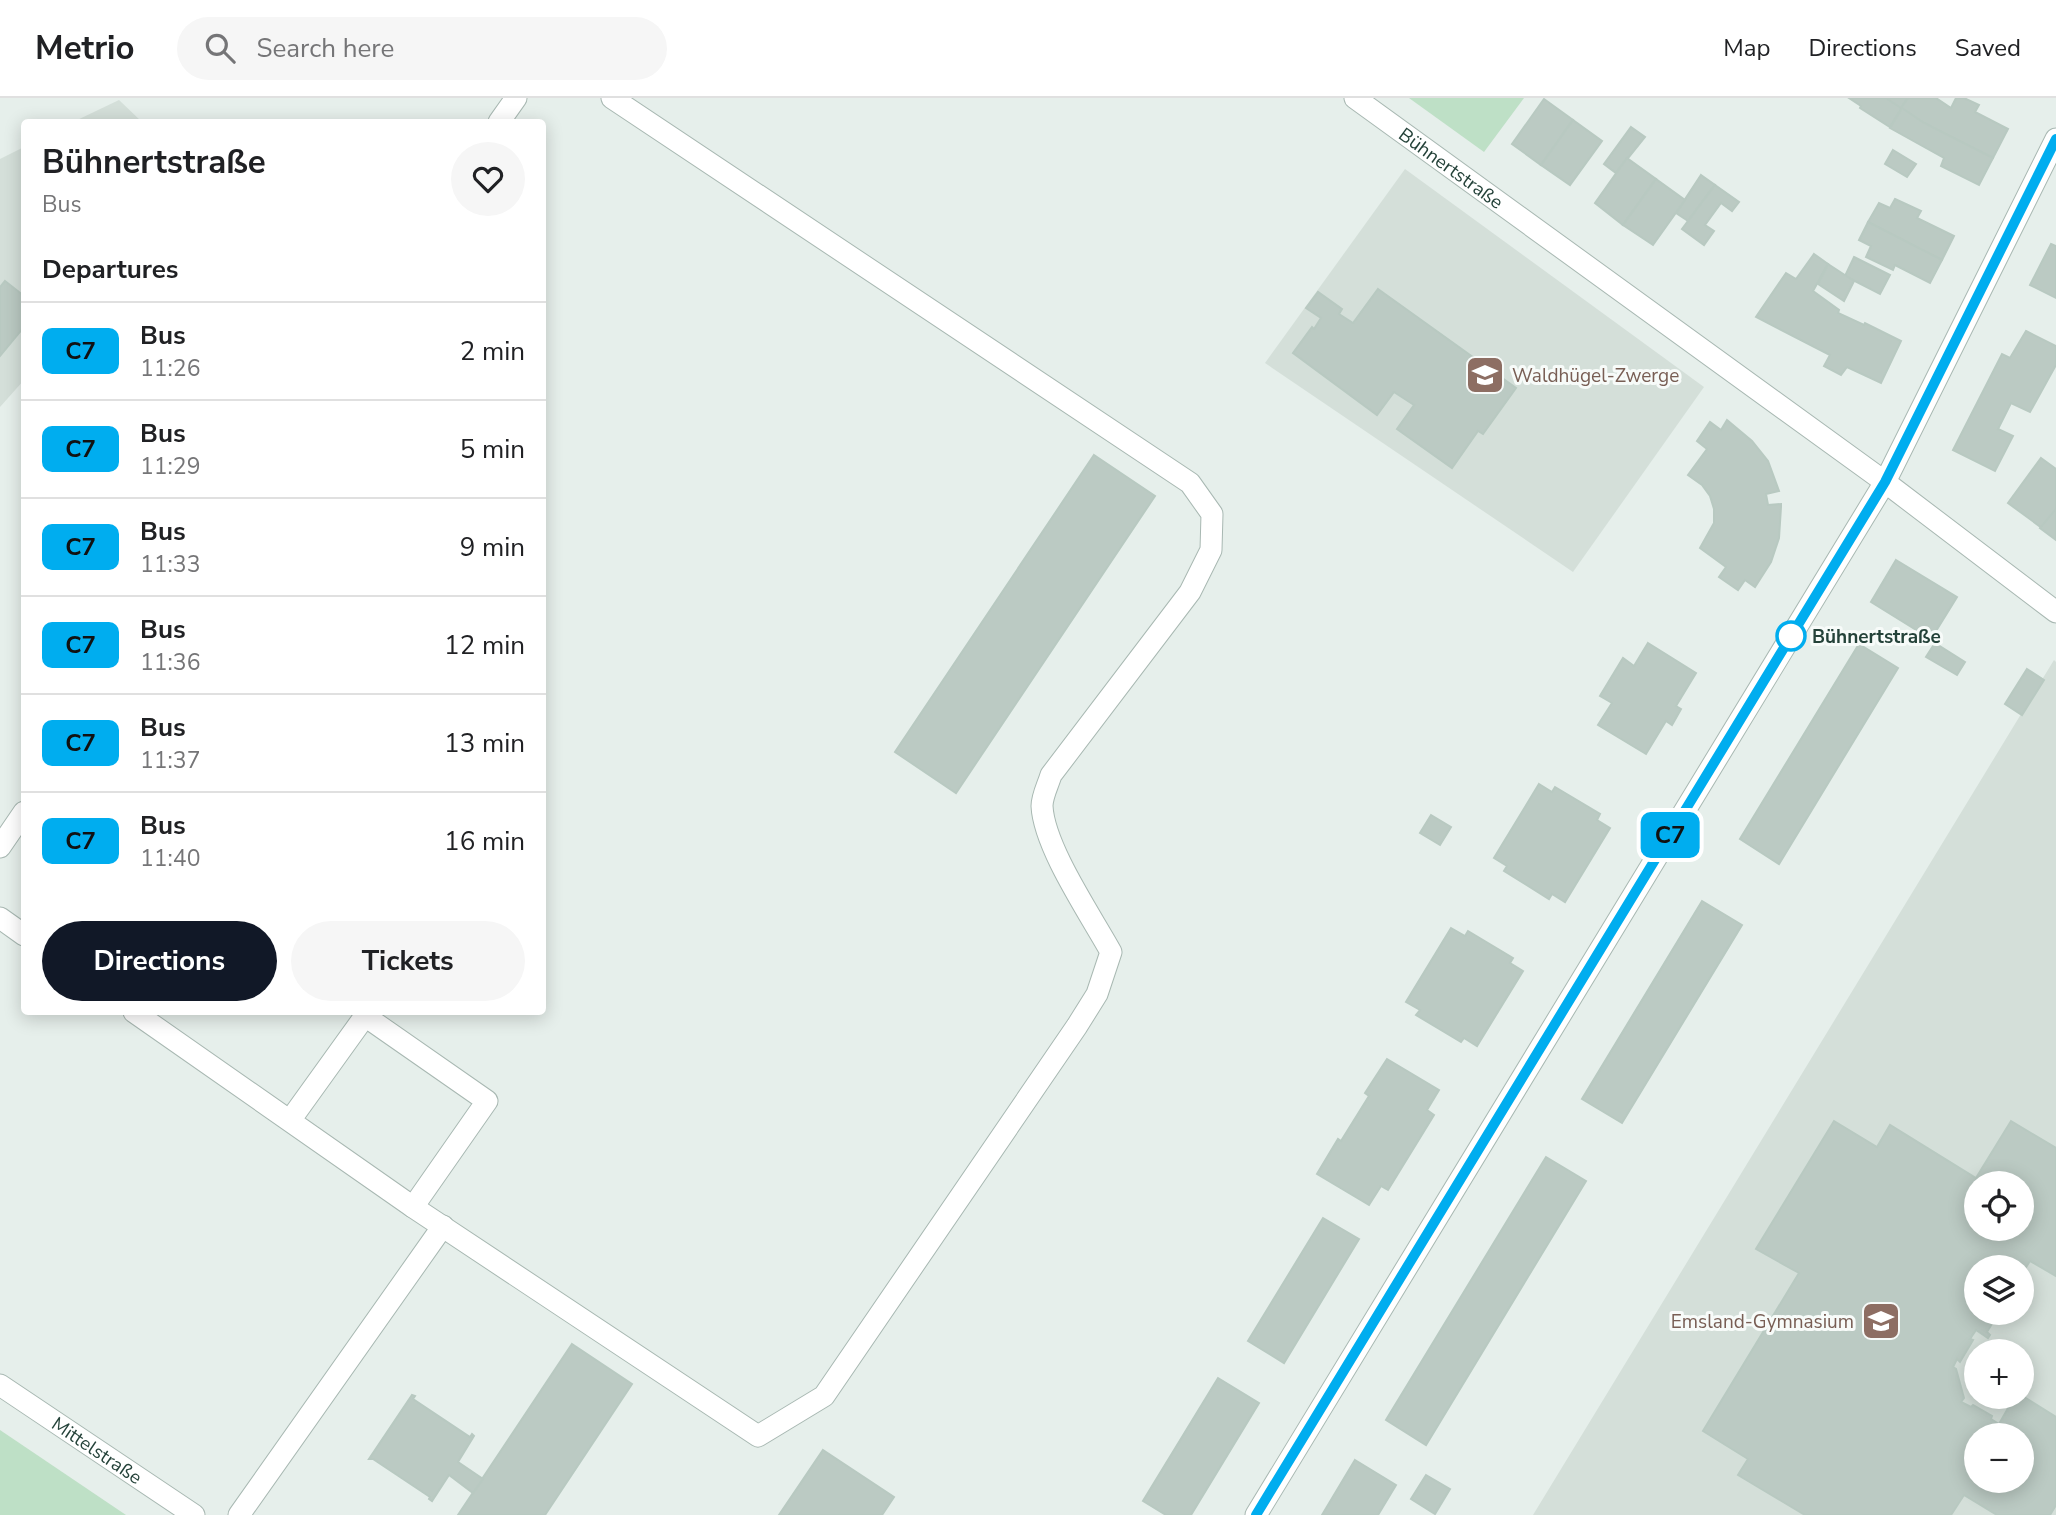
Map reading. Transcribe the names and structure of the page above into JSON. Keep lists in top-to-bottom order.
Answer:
{
  "streets": {
    "street": ["Bühnertstraße", "Mittelstraße"]
  },
  "places": {
    "school or university": ["Waldhügel-Zwerge", "Emsland-Gymnasium"],
    "other": ["Bühnertstraße"]
  },
  "lines": ["bus line C7"],
  "page": {
    "header": "Metrio",
    "search": "Search here",
    "nav": ["Map", "Directions", "Saved"],
    "on_map": "C7",
    "heading": [
      ["Bühnertstraße", "Bus"],
      "Departures"
    ],
    "list": [
      {
        "mark": "C7",
        "name": "Bus",
        "note": "11:26",
        "value": "2 min"
      },
      {
        "mark": "C7",
        "name": "Bus",
        "note": "11:29",
        "value": "5 min"
      },
      {
        "mark": "C7",
        "name": "Bus",
        "note": "11:33",
        "value": "9 min"
      },
      {
        "mark": "C7",
        "name": "Bus",
        "note": "11:36",
        "value": "12 min"
      },
      {
        "mark": "C7",
        "name": "Bus",
        "note": "11:37",
        "value": "13 min"
      },
      {
        "mark": "C7",
        "name": "Bus",
        "note": "11:40",
        "value": "16 min"
      }
    ],
    "buttons": ["Directions", "Tickets"],
    "map_buttons": ["+", "−"]
  }
}
